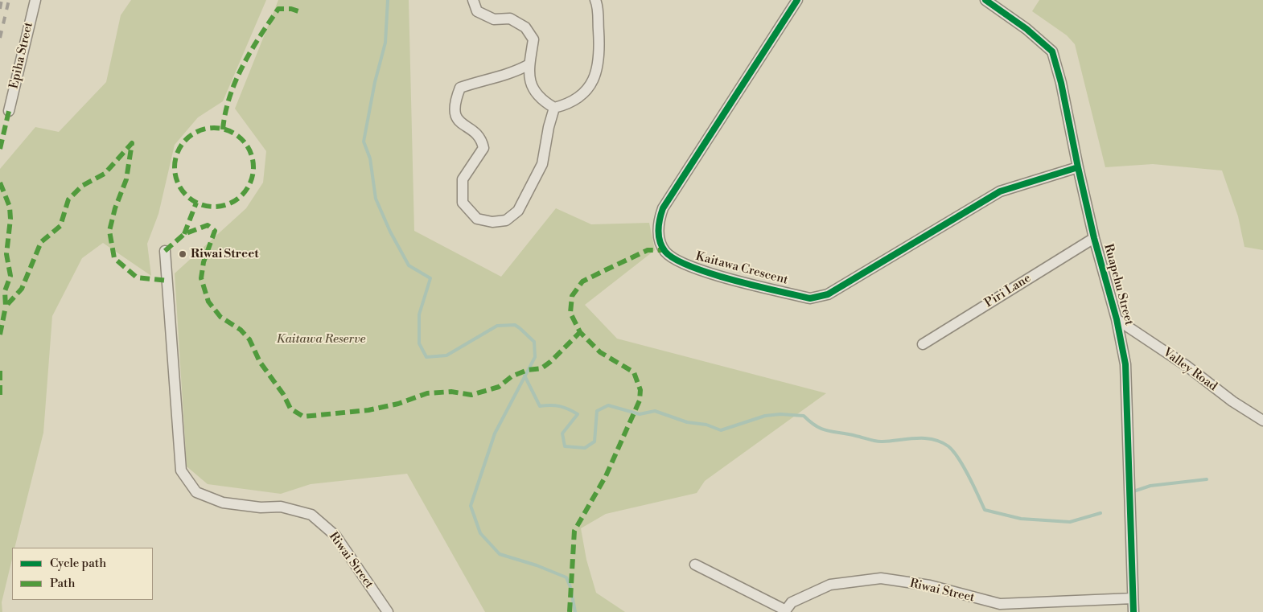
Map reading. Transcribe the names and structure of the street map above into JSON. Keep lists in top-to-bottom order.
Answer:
{
  "streets": {
    "street": [
      "Epiha Street",
      "Kaitawa Crescent",
      "Ruapehu Street",
      "Piri Lane",
      "Valley Road",
      "Riwai Street"
    ]
  },
  "crossings": [
    ["Kaitawa Crescent", "Ruapehu Street"],
    ["Ruapehu Street", "Piri Lane"],
    ["Ruapehu Street", "Valley Road"],
    ["Ruapehu Street", "Riwai Street"]
  ],
  "parks": ["Kaitawa Reserve"],
  "places": ["Riwai Street"],
  "legend": ["Cycle path", "Path"]
}
